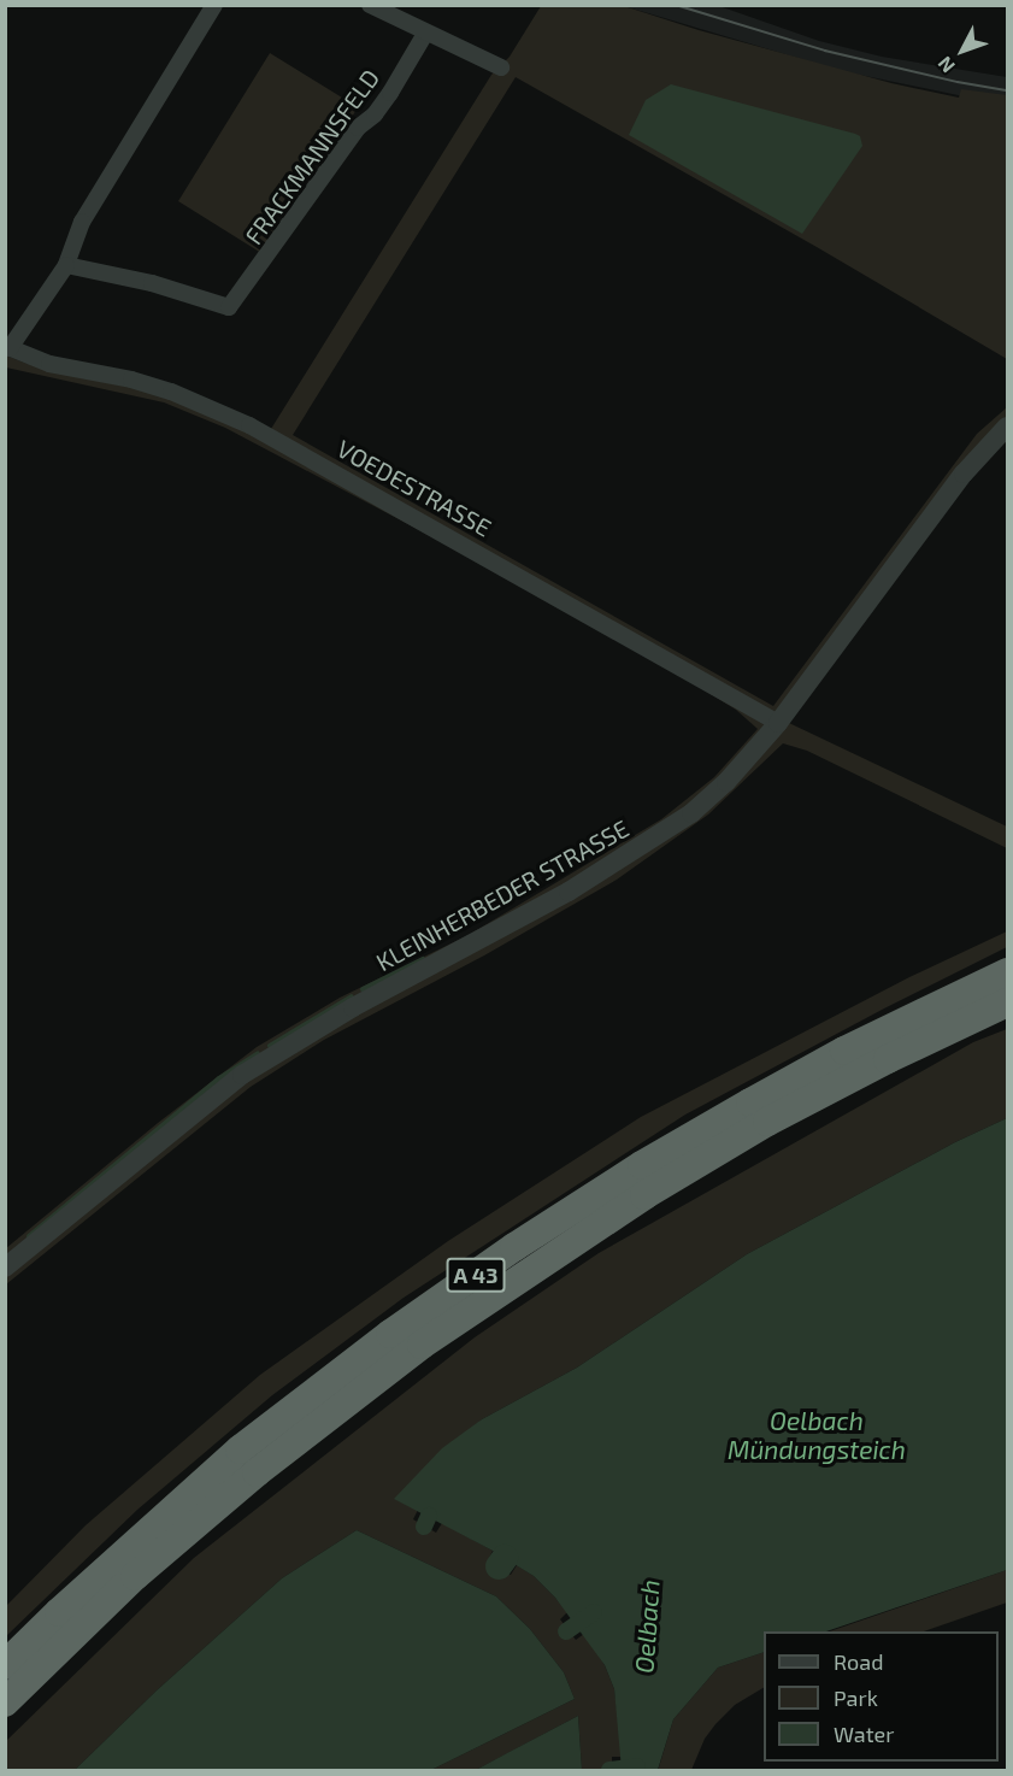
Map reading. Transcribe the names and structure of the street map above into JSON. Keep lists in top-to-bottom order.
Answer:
{
  "streets": {
    "highway": ["A 43"],
    "street": ["FRACKMANNSFELD", "VOEDESTRASSE", "KLEINHERBEDER STRASSE"]
  },
  "crossings": [
    ["VOEDESTRASSE", "KLEINHERBEDER STRASSE"]
  ],
  "water": ["Oelbach Mündungsteich", "Oelbach"],
  "legend": ["Road", "Park", "Water"],
  "north": "bottom left"
}
